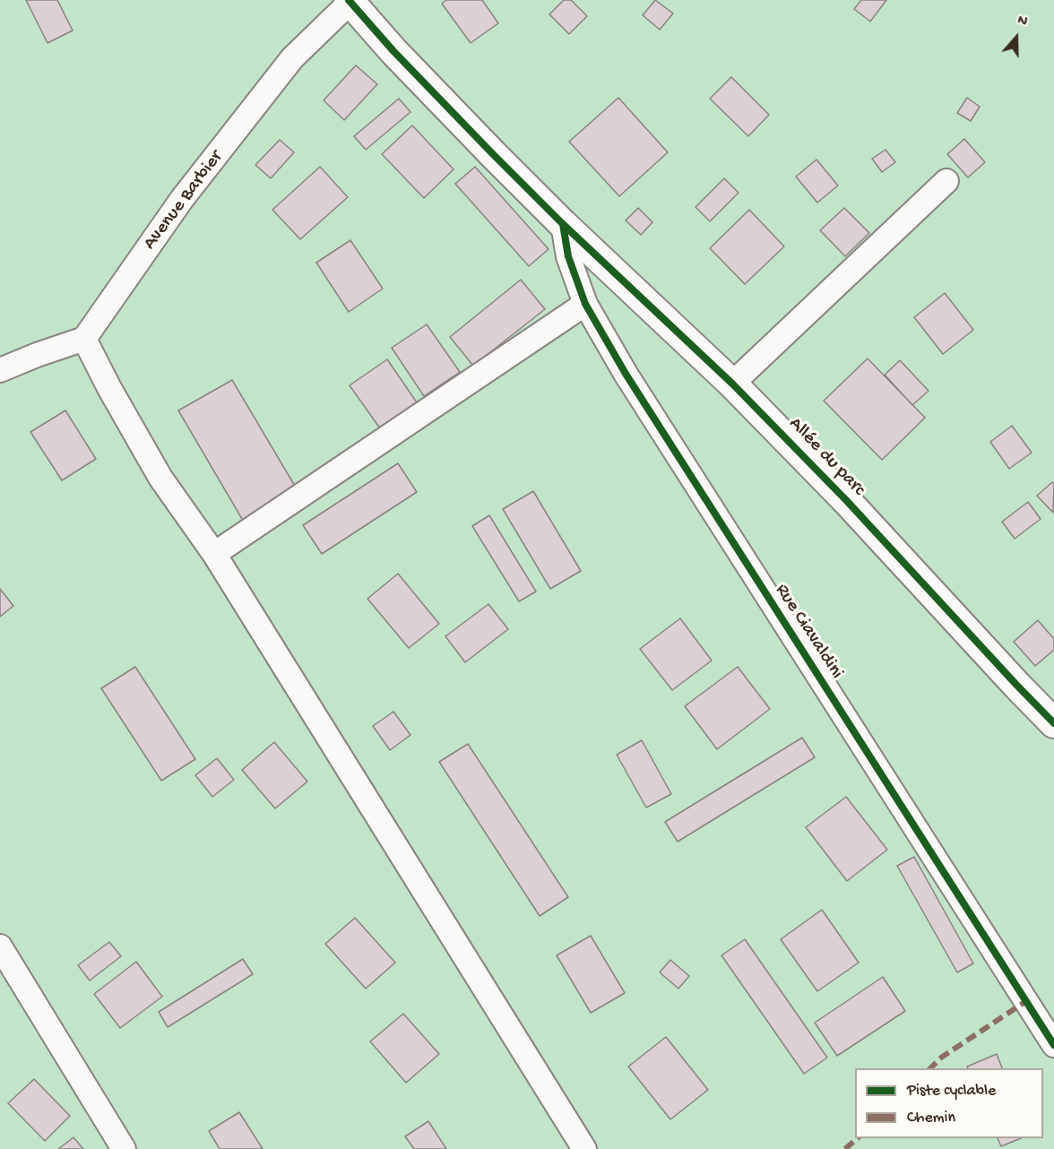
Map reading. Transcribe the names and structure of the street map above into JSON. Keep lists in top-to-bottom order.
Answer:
{
  "streets": {
    "street": ["Avenue Barbier", "Allée du parc", "Rue Ciavaldini"]
  },
  "crossings": [
    ["Avenue Barbier", "Allée du parc"],
    ["Allée du parc", "Rue Ciavaldini"]
  ],
  "legend": ["Piste cyclable", "Chemin"],
  "north": "top"
}
